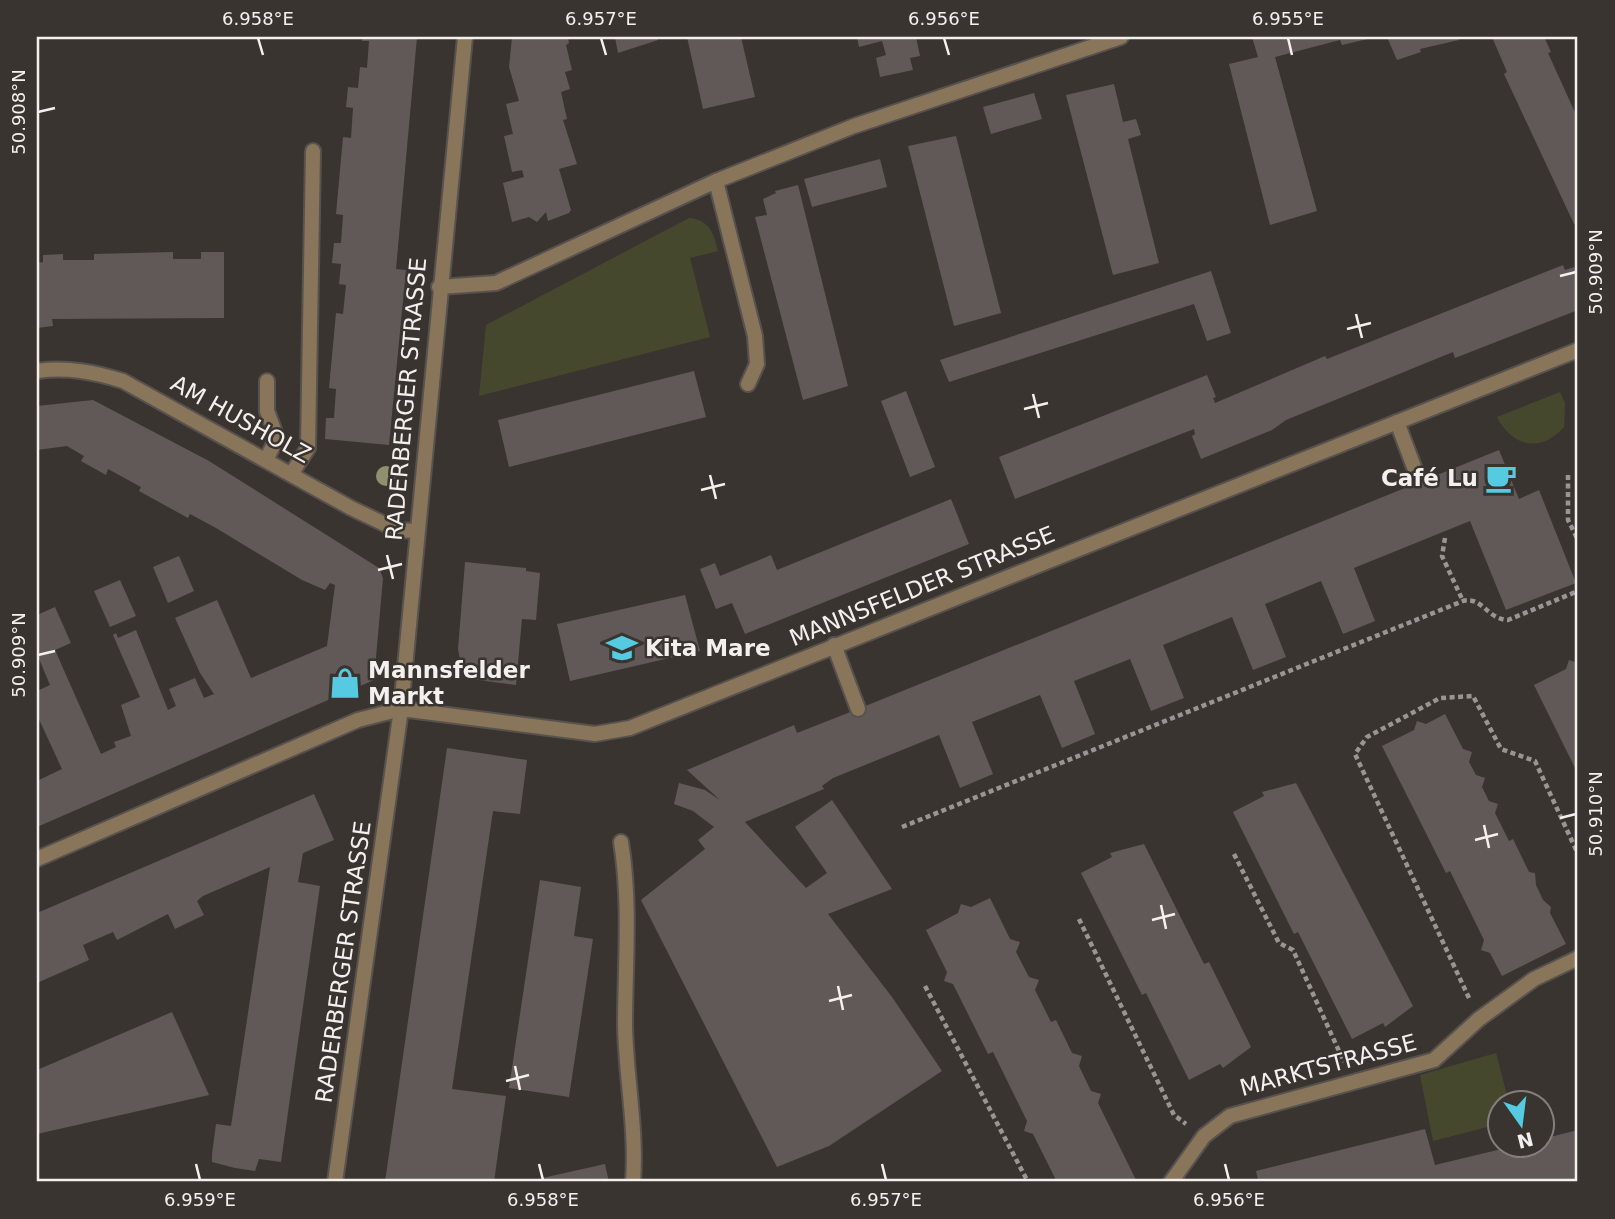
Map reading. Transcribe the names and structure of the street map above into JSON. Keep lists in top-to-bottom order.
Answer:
{
  "streets": {
    "street": [
      "RADERBERGER STRASSE",
      "AM HUSHOLZ",
      "MANNSFELDER STRASSE",
      "MARKTSTRASSE"
    ]
  },
  "crossings": [
    ["RADERBERGER STRASSE", "AM HUSHOLZ"],
    ["RADERBERGER STRASSE", "MANNSFELDER STRASSE"]
  ],
  "places": {
    "cafe": ["Café Lu"],
    "school or university": ["Kita Mare"],
    "shop": ["Mannsfelder Markt"]
  },
  "north": "bottom",
  "coordinates": [
    "6.958°E",
    "6.957°E",
    "6.956°E",
    "6.955°E",
    "50.908°N",
    "50.909°N",
    "50.910°N",
    "6.959°E"
  ]
}
